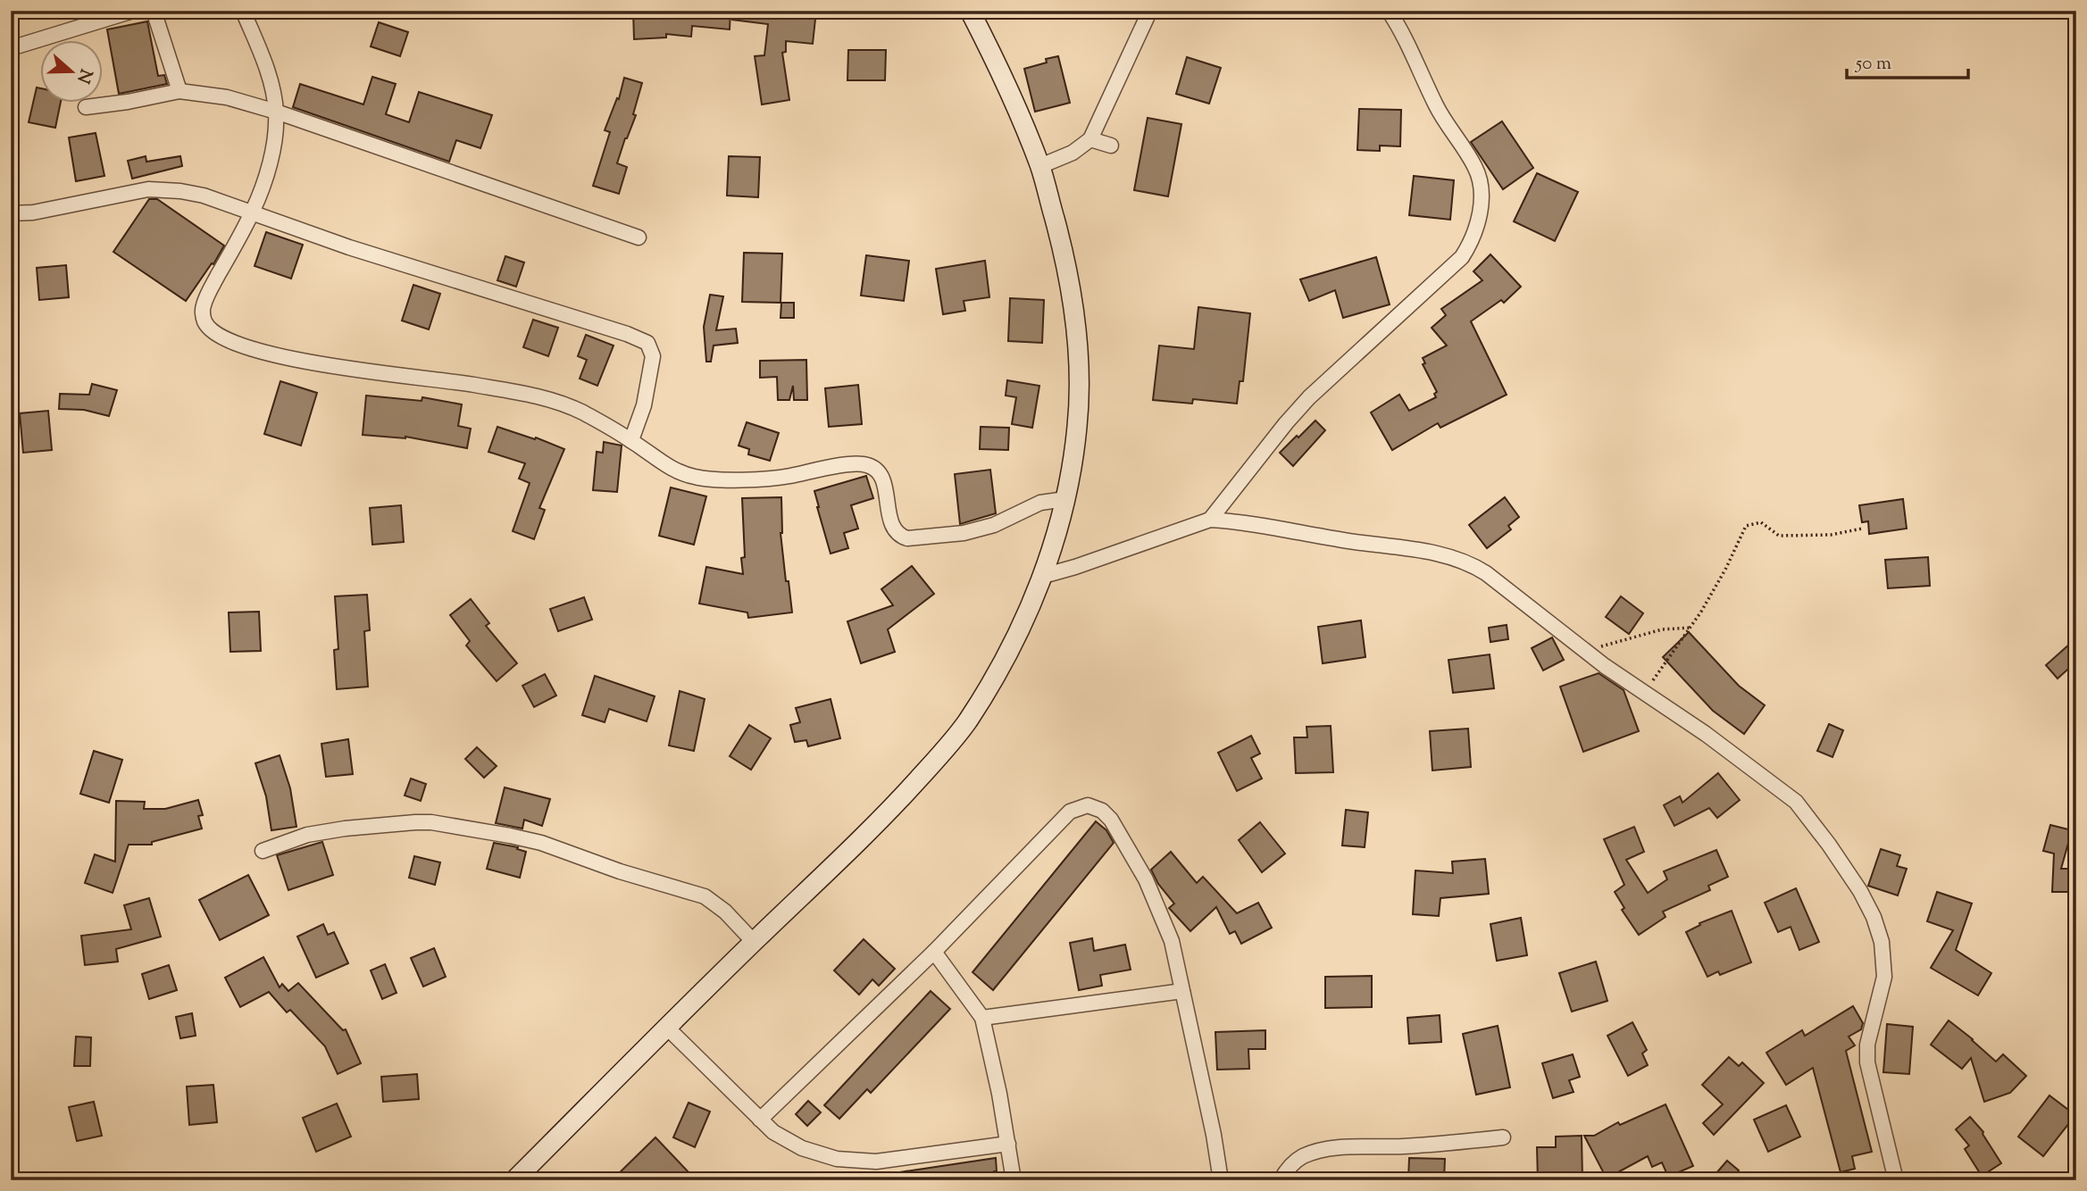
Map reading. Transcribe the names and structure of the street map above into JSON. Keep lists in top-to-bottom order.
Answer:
{
  "scale_bar": "50 m",
  "north": "right"
}
